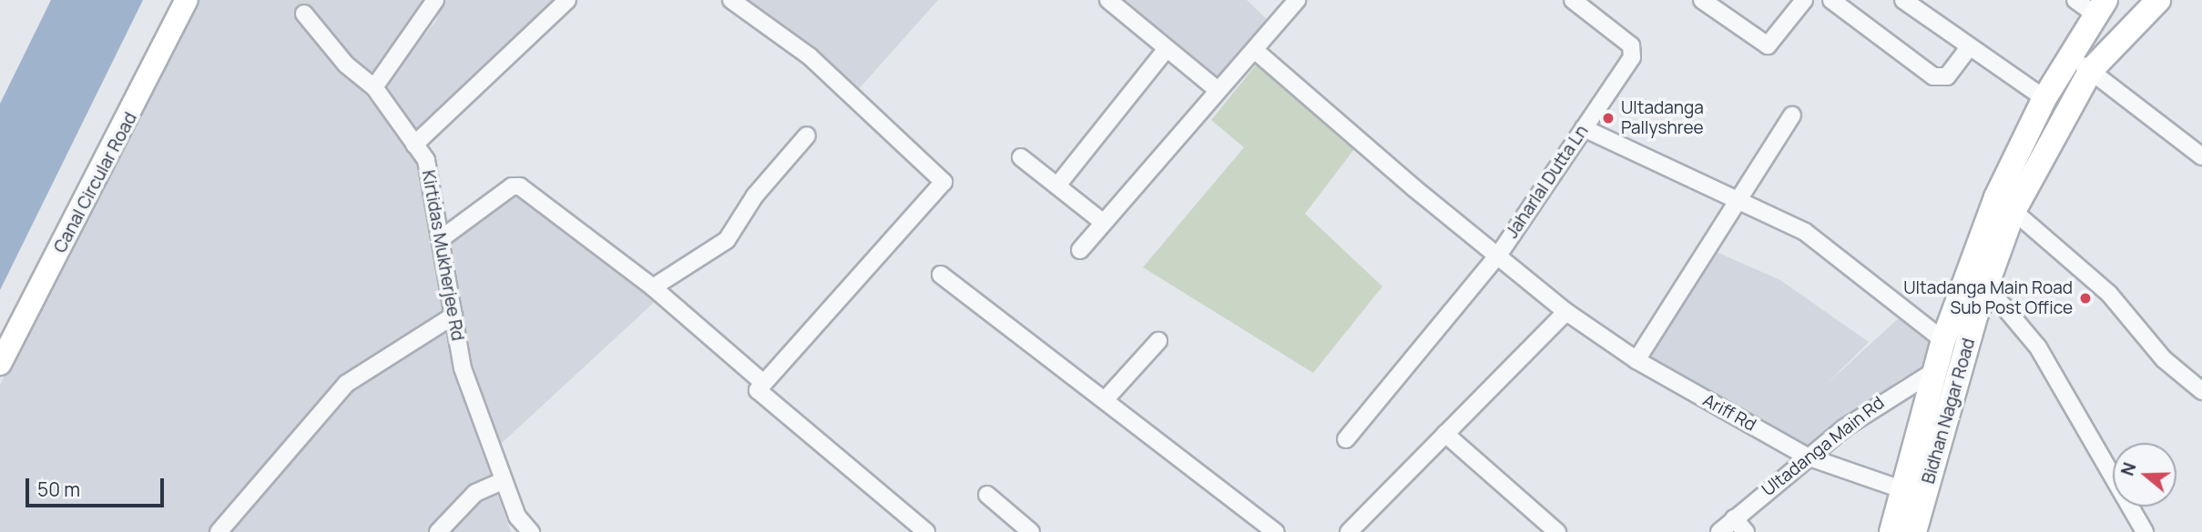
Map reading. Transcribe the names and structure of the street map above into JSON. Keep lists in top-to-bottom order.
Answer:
{
  "streets": {
    "main road": ["Canal Circular Road", "Bidhan Nagar Road"],
    "street": [
      "Jaharlal Dutta Ln",
      "Kirtidas Mukherjee Rd",
      "Ariff Rd",
      "Ultadanga Main Rd"
    ]
  },
  "crossings": [
    ["Jaharlal Dutta Ln", "Ariff Rd"],
    ["Bidhan Nagar Road", "Ariff Rd"],
    ["Bidhan Nagar Road", "Ultadanga Main Rd"],
    ["Ariff Rd", "Ultadanga Main Rd"]
  ],
  "places": ["Ultadanga Pallyshree", "Ultadanga Main Road Sub Post Office"],
  "scale_bar": "50 m",
  "north": "left"
}
